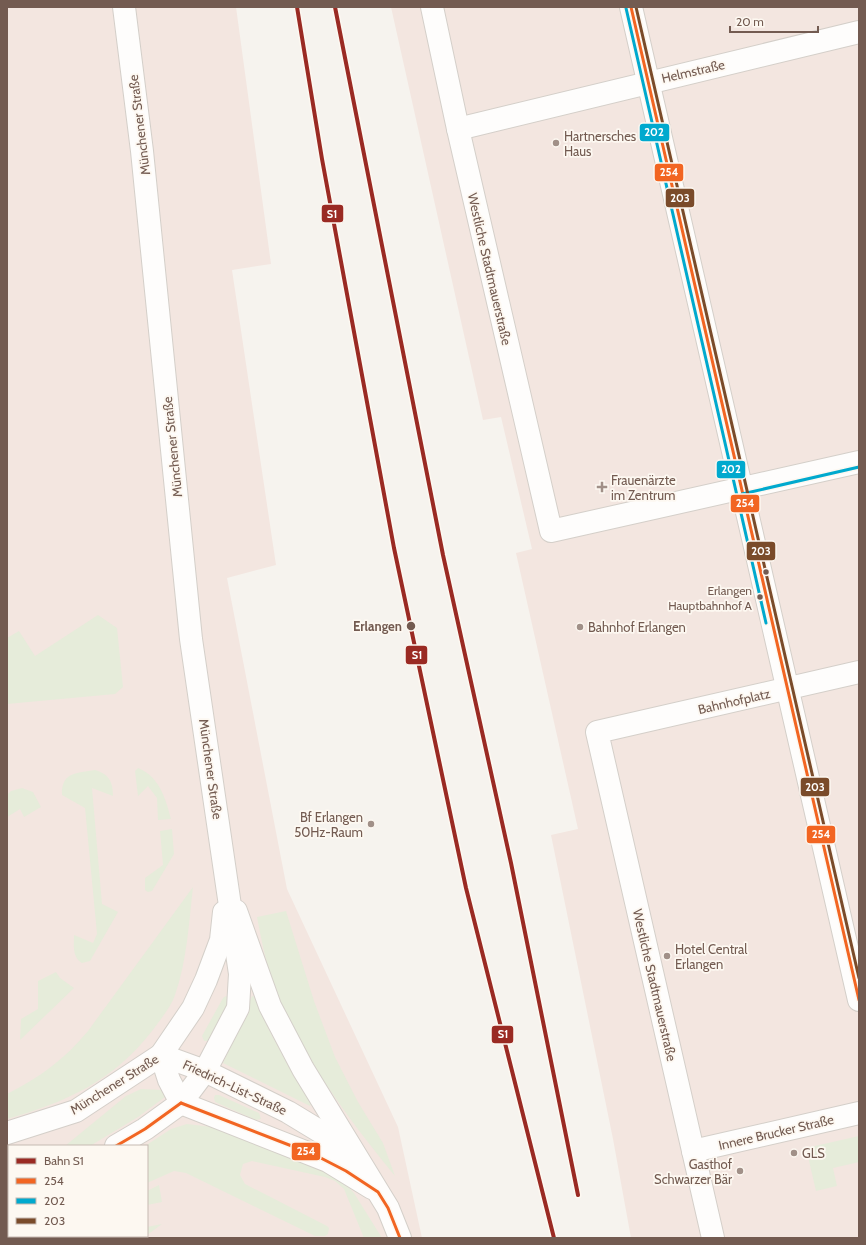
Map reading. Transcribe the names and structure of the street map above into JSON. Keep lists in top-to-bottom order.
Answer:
{
  "streets": {
    "street": [
      "Helmstraße",
      "Münchener Straße",
      "Westliche Stadtmauerstraße",
      "Bahnhofplatz",
      "Friedrich-List-Straße",
      "Innere Brucker Straße"
    ]
  },
  "crossings": [
    ["Helmstraße", "Westliche Stadtmauerstraße"],
    ["Helmstraße", "Bahnhofplatz"],
    ["Münchener Straße", "Friedrich-List-Straße"],
    ["Westliche Stadtmauerstraße", "Bahnhofplatz"],
    ["Westliche Stadtmauerstraße", "Innere Brucker Straße"]
  ],
  "places": {
    "other": [
      "Hartnersches Haus",
      "Erlangen Hauptbahnhof A",
      "Erlangen",
      "Bahnhof Erlangen",
      "Bf Erlangen 50Hz-Raum",
      "Hotel Central Erlangen",
      "GLS",
      "Gasthof Schwarzer Bär"
    ],
    "health": ["Frauenärzte im Zentrum"]
  },
  "lines": [
    "rail line S1",
    "transit line 254",
    "transit line 203",
    "transit line 202"
  ],
  "legend": [
    "Bahn S1",
    "254",
    "202",
    "203"
  ],
  "scale_bar": "20 m"
}
